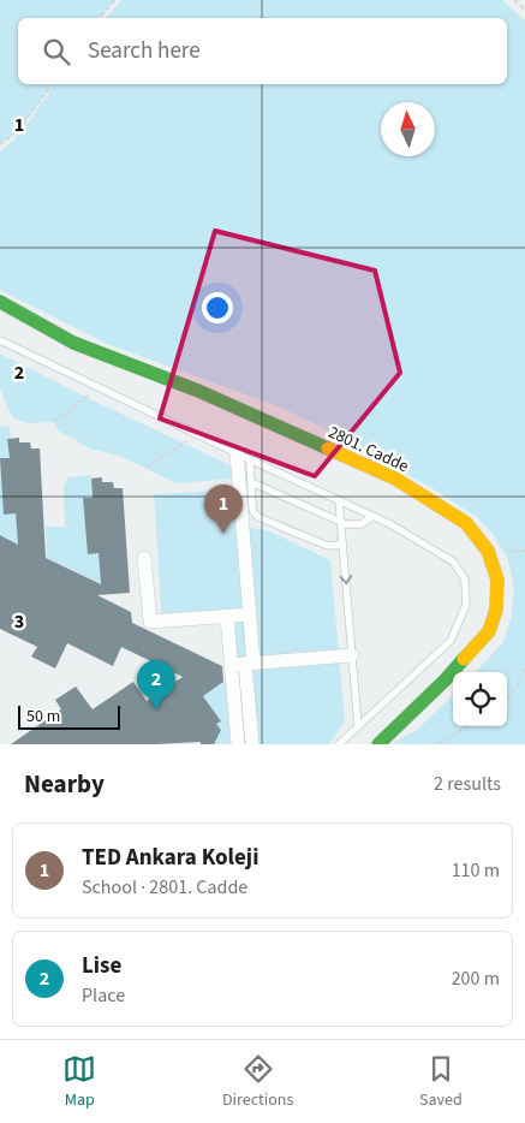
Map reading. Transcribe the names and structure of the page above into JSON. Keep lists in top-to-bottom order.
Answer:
{
  "streets": {
    "street": ["2801. Cadde"]
  },
  "scale_bar": "50 m",
  "north": "top",
  "page": {
    "search": "Search here",
    "pins": ["1", "2"],
    "scale": "50 m",
    "heading": ["Nearby", "2 results"],
    "list": [
      {
        "mark": "1",
        "name": "TED Ankara Koleji",
        "note": "School · 2801. Cadde",
        "value": "110 m"
      },
      {
        "mark": "2",
        "name": "Lise",
        "note": "Place",
        "value": "200 m"
      }
    ],
    "nav": ["Map", "Directions", "Saved"]
  },
  "grid": {
    "rows": ["1", "2", "3"]
  }
}
